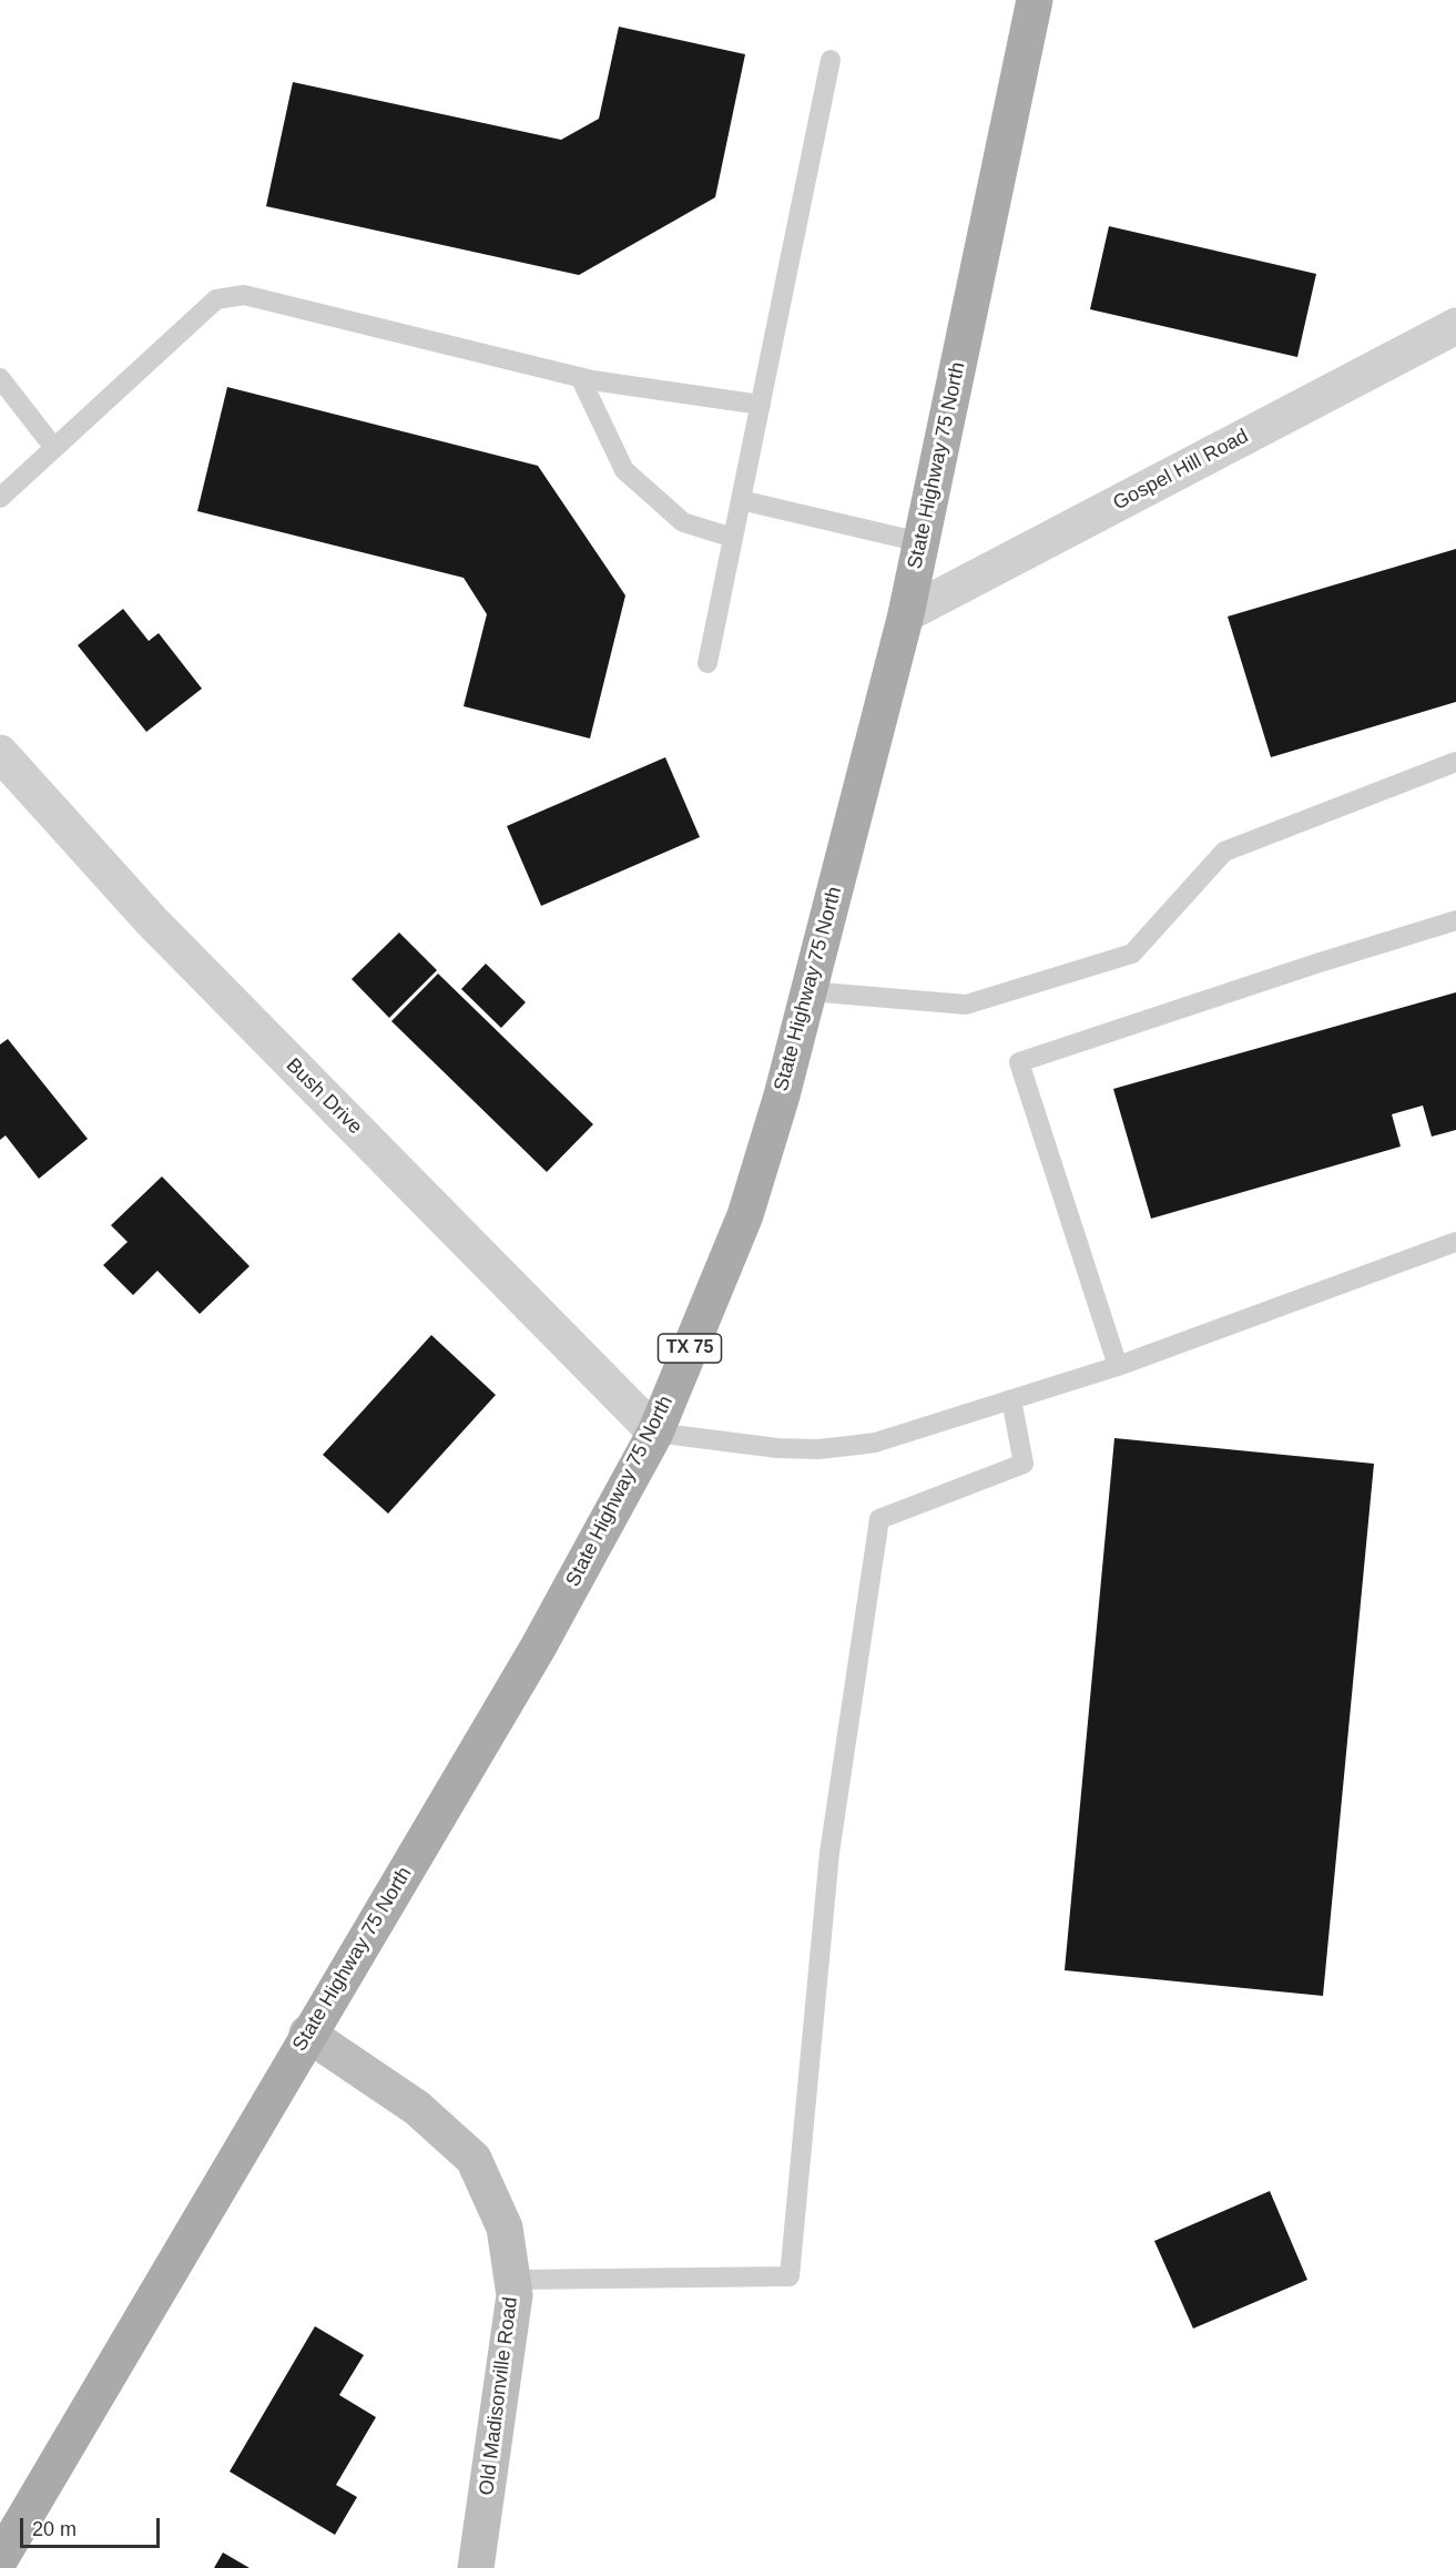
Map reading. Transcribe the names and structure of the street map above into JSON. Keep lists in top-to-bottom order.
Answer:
{
  "streets": {
    "main road": ["State Highway 75 North", "TX 75"],
    "street": ["Gospel Hill Road", "Bush Drive", "Old Madisonville Road"]
  },
  "crossings": [
    ["State Highway 75 North", "Gospel Hill Road"],
    ["State Highway 75 North", "Bush Drive"],
    ["State Highway 75 North", "Old Madisonville Road"]
  ],
  "scale_bar": "20 m"
}
